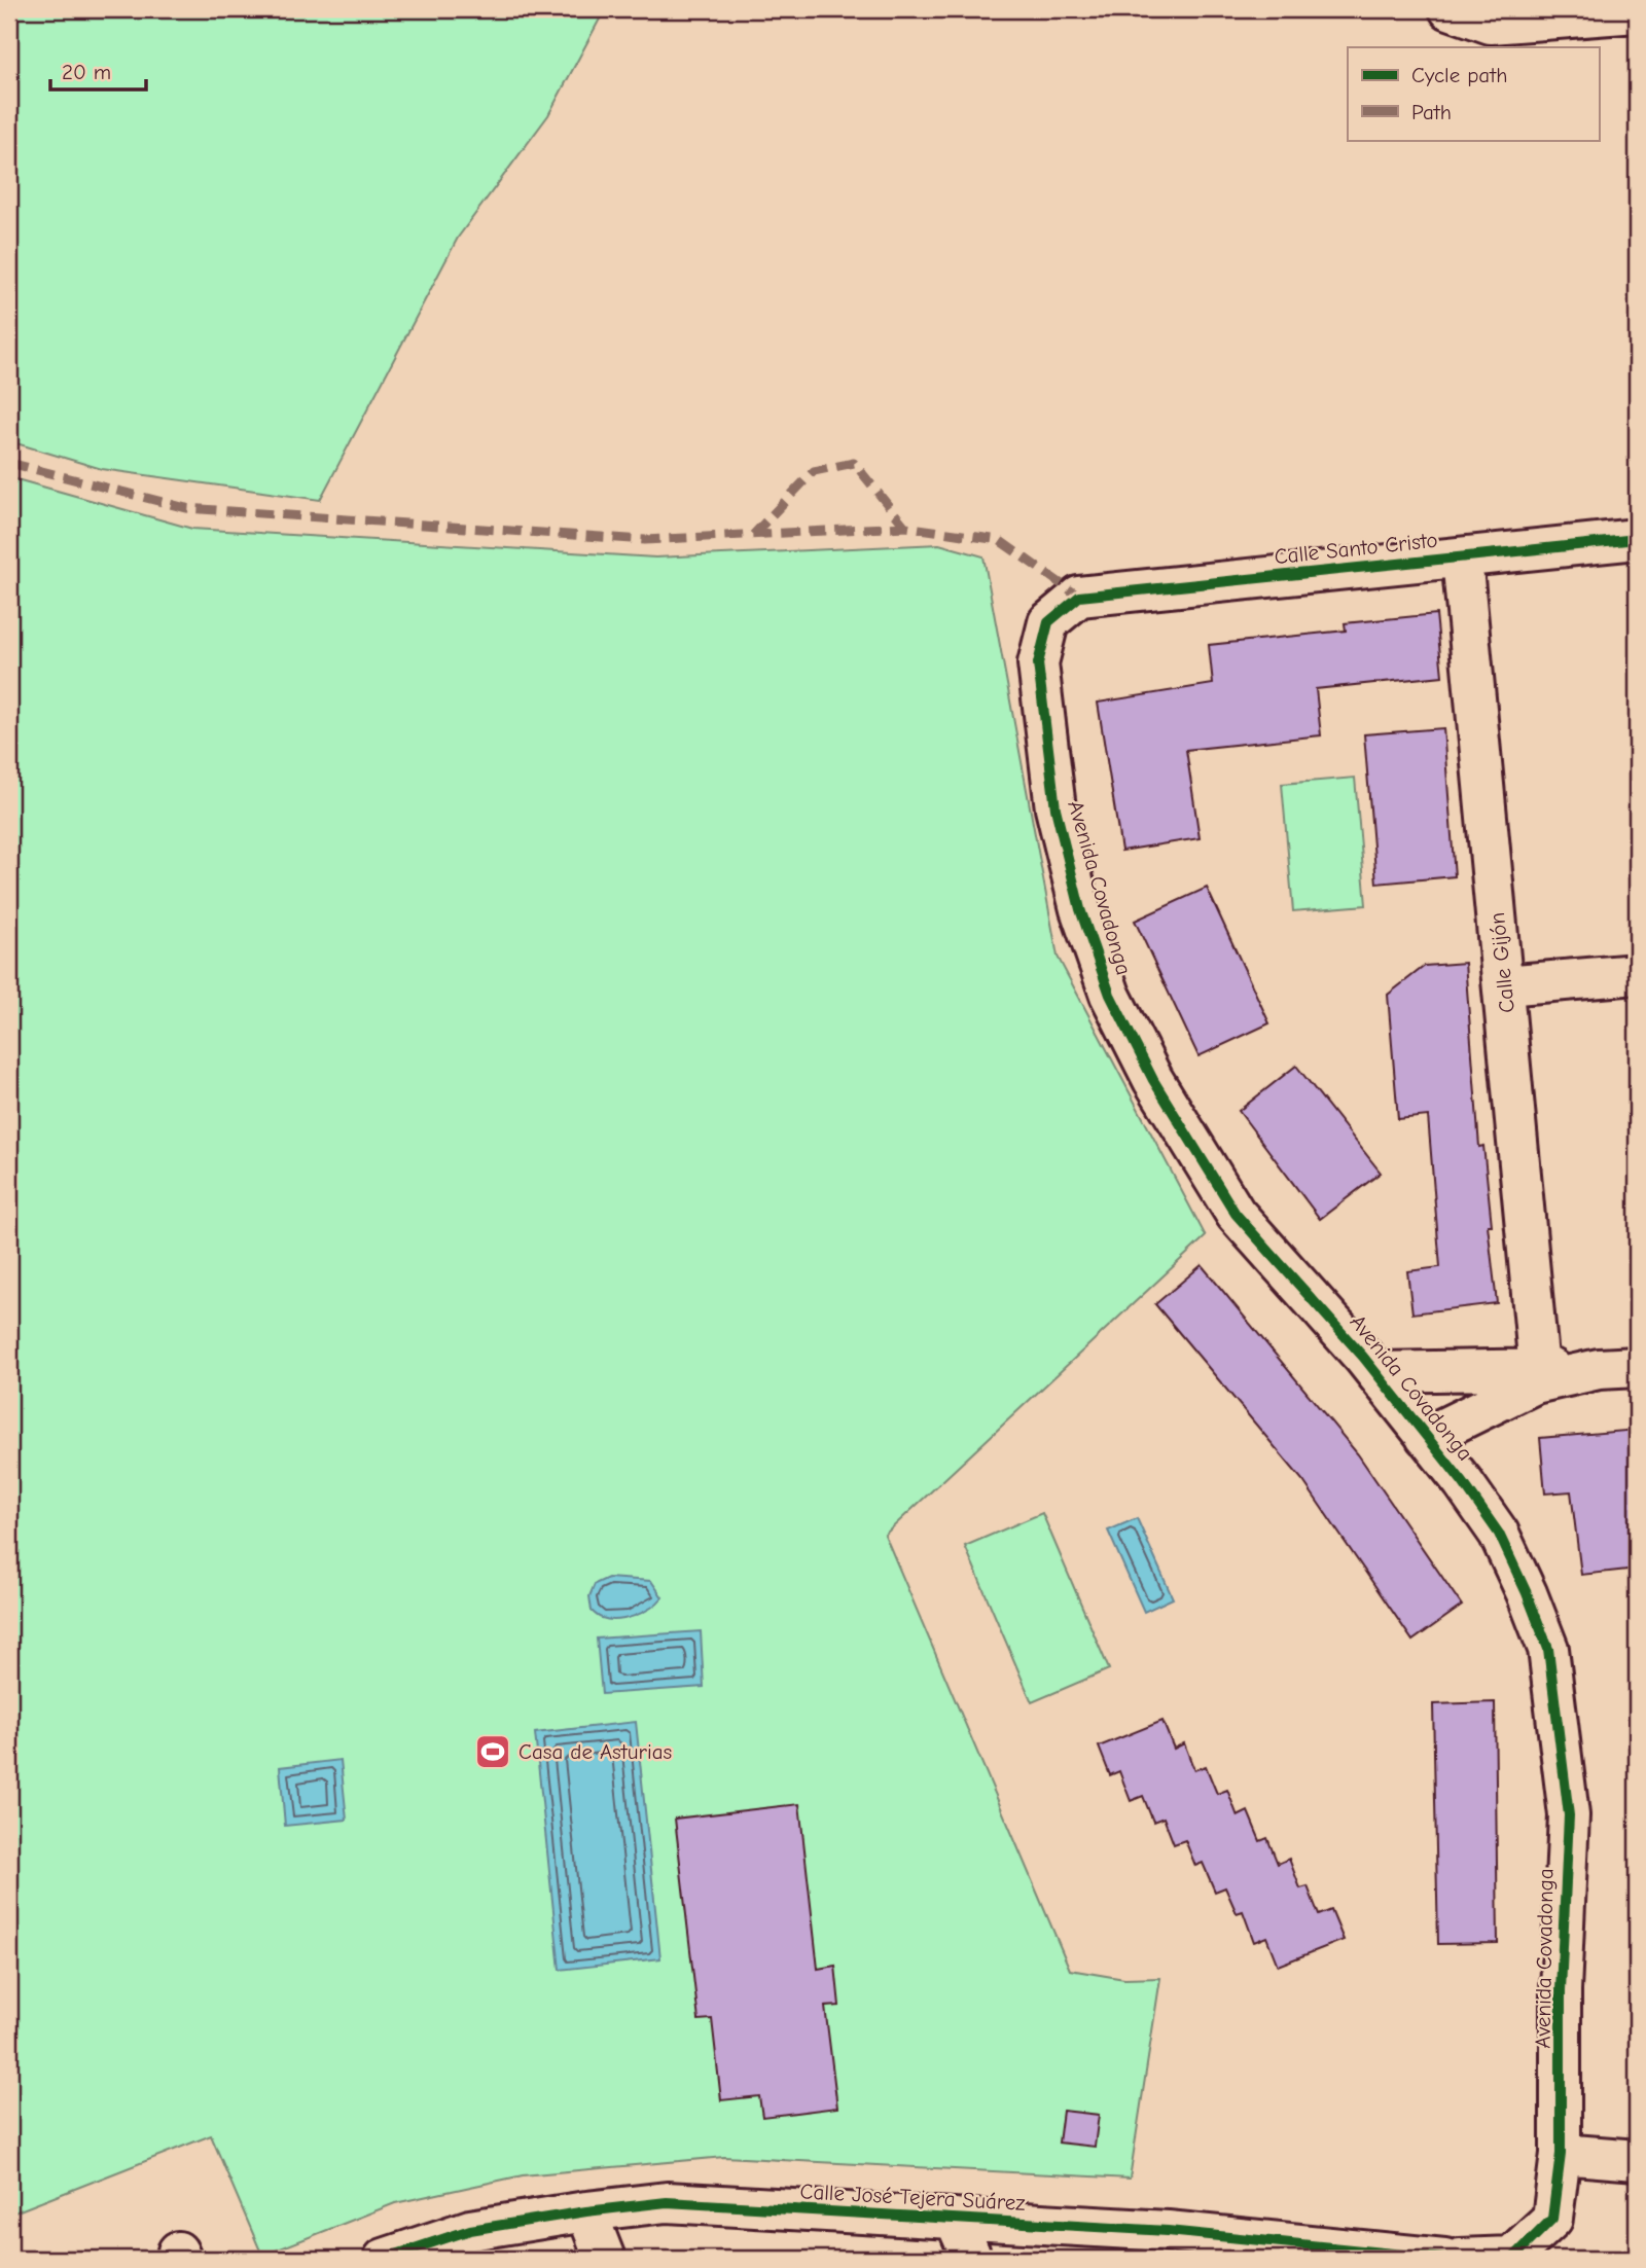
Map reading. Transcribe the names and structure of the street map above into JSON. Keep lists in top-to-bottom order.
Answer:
{
  "streets": {
    "street": [
      "Calle Santo Cristo",
      "Avenida Covadonga",
      "Calle Gijón",
      "Calle José Tejera Suárez"
    ]
  },
  "crossings": [
    ["Calle Santo Cristo", "Avenida Covadonga"],
    ["Calle Santo Cristo", "Calle Gijón"]
  ],
  "places": {
    "sports": ["Casa de Asturias"]
  },
  "legend": ["Cycle path", "Path"],
  "scale_bar": "20 m"
}
